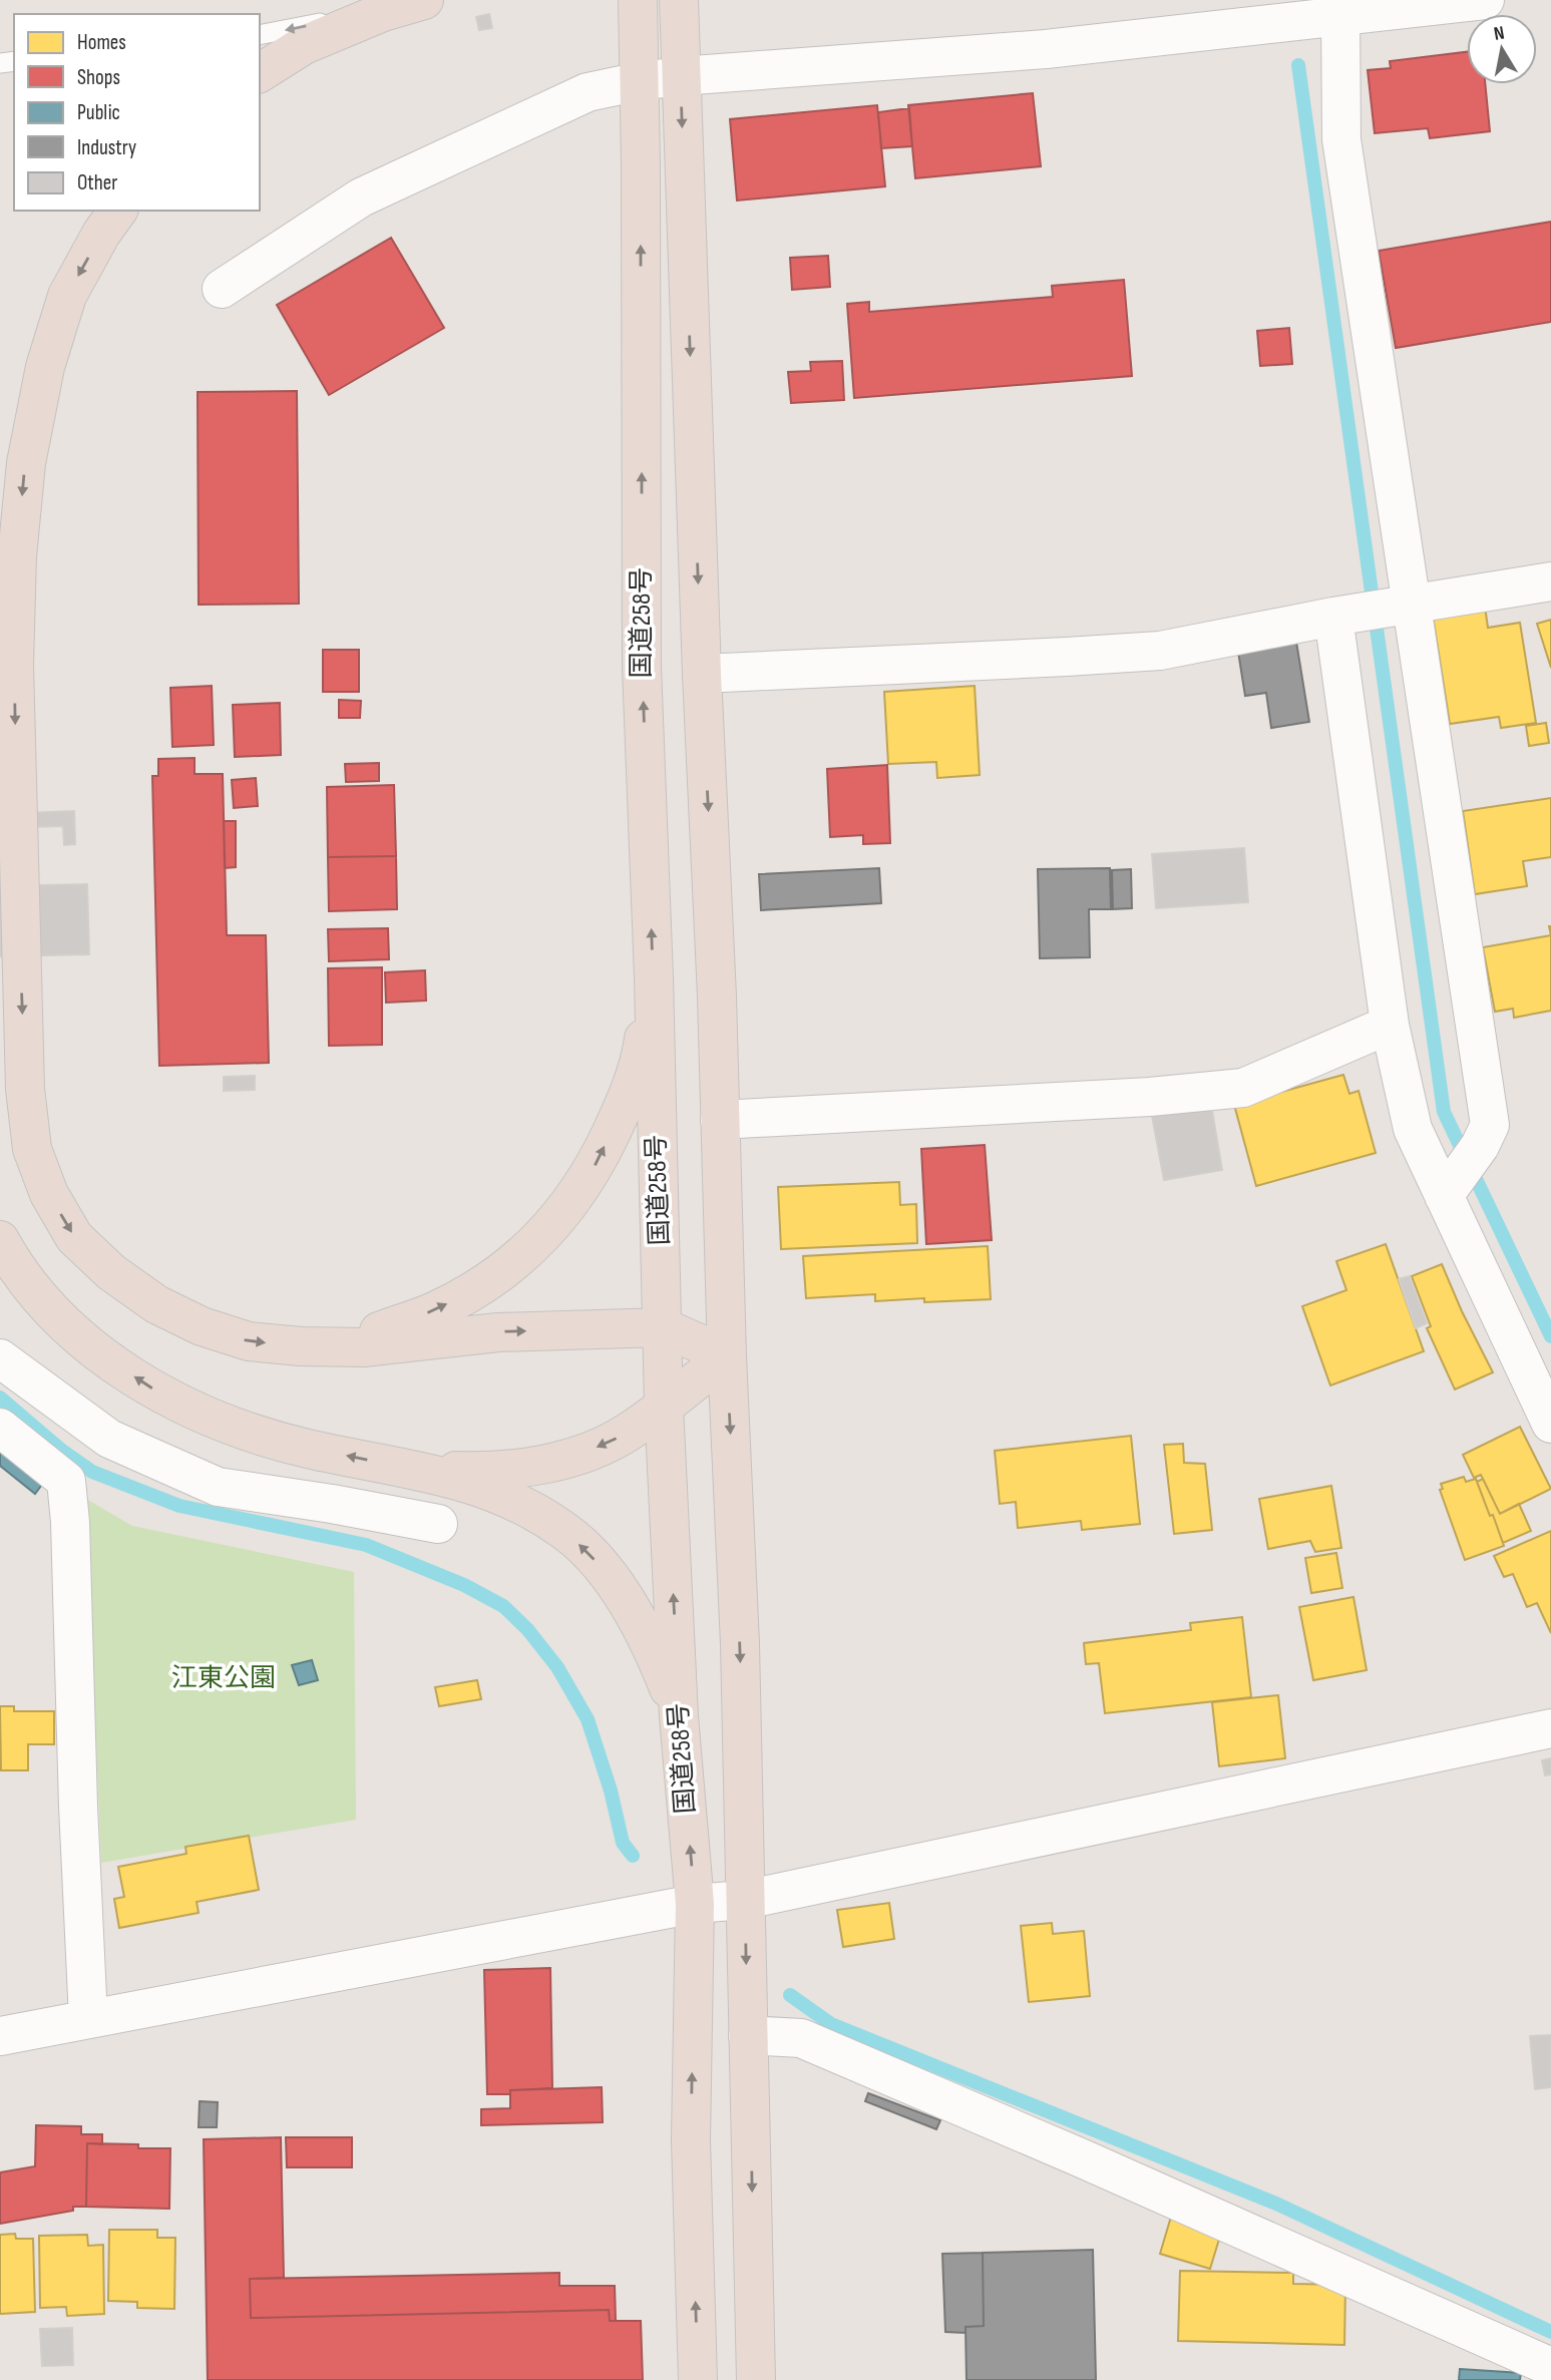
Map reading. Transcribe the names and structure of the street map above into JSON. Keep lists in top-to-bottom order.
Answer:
{
  "streets": {
    "highway": ["国道258号"]
  },
  "parks": ["江東公園"],
  "legend": [
    "Homes",
    "Shops",
    "Public",
    "Industry",
    "Other"
  ],
  "north": "top"
}
